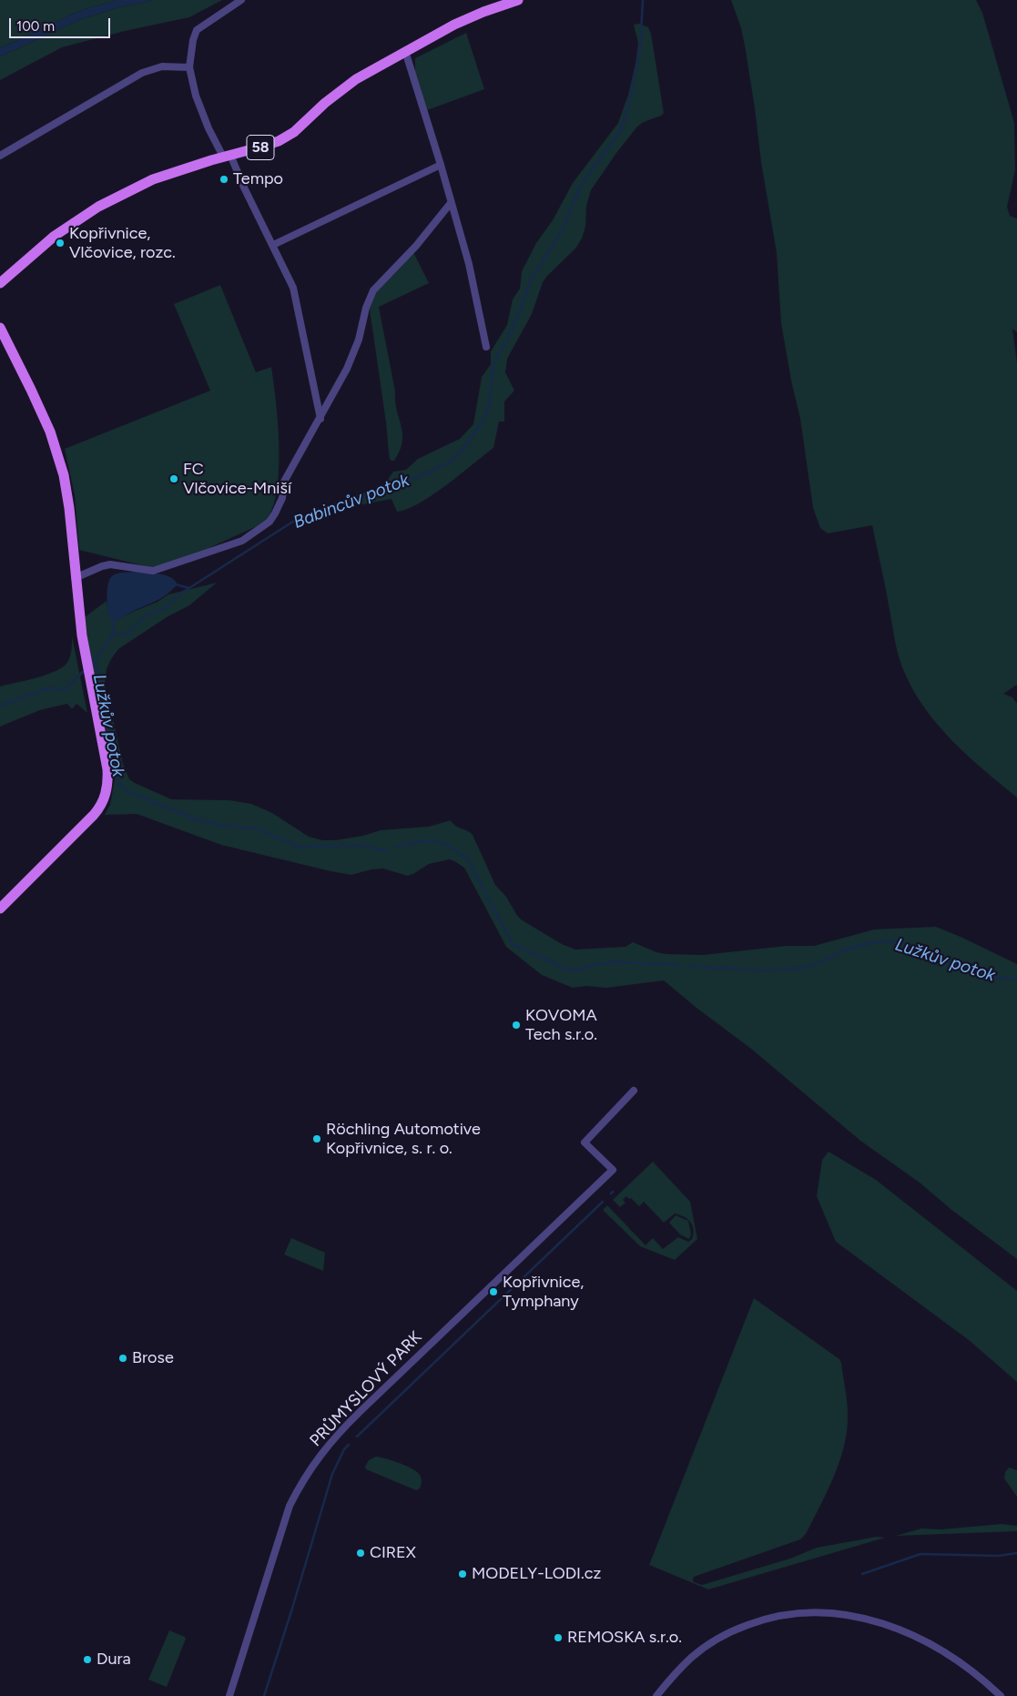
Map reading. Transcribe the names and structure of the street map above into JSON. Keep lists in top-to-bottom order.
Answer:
{
  "streets": {
    "main road": ["58"],
    "street": ["PRŮMYSLOVÝ PARK"]
  },
  "water": ["Babincův potok", "Lužkův potok"],
  "places": [
    "Tempo",
    "Kopřivnice, Vlčovice, rozc.",
    "FC Vlčovice-Mniší",
    "KOVOMA Tech s.r.o.",
    "Röchling Automotive Kopřivnice, s. r. o.",
    "Kopřivnice, Tymphany",
    "Brose",
    "CIREX",
    "MODELY-LODI.cz",
    "REMOSKA s.r.o.",
    "Dura"
  ],
  "scale_bar": "100 m"
}
